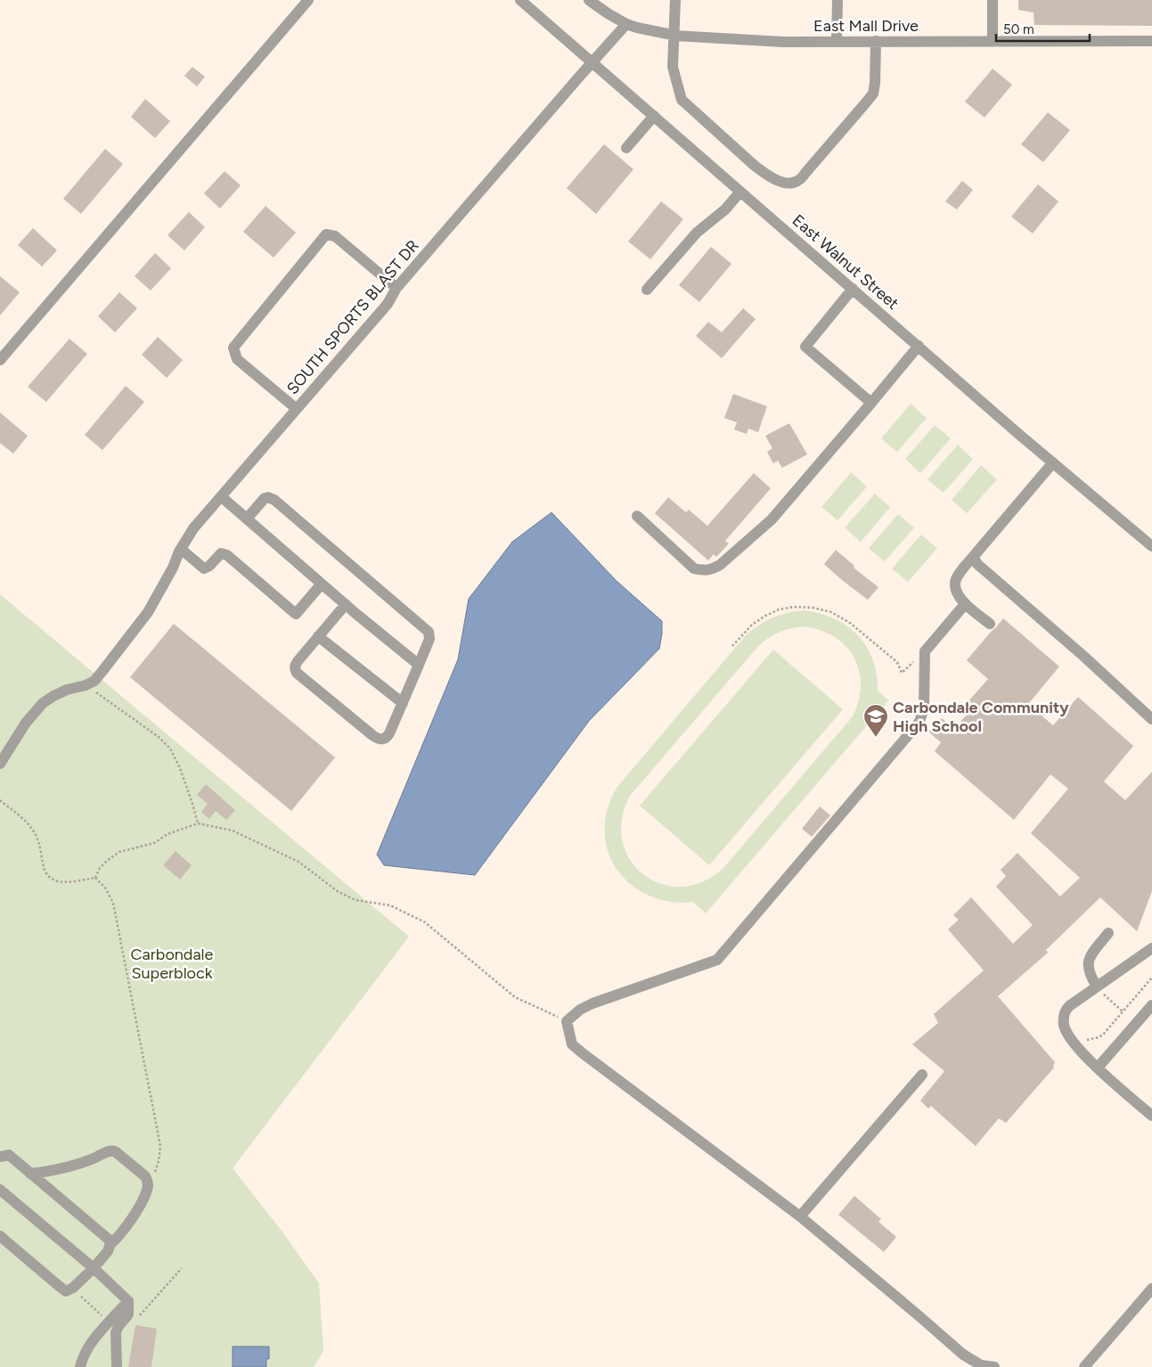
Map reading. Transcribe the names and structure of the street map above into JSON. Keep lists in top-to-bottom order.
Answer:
{
  "streets": {
    "street": ["East Mall Drive", "East Walnut Street", "SOUTH SPORTS BLAST DR"]
  },
  "crossings": [
    ["East Mall Drive", "SOUTH SPORTS BLAST DR"],
    ["East Walnut Street", "SOUTH SPORTS BLAST DR"]
  ],
  "parks": ["Carbondale Superblock"],
  "places": {
    "school or university": ["Carbondale Community High School"]
  },
  "scale_bar": "50 m"
}
